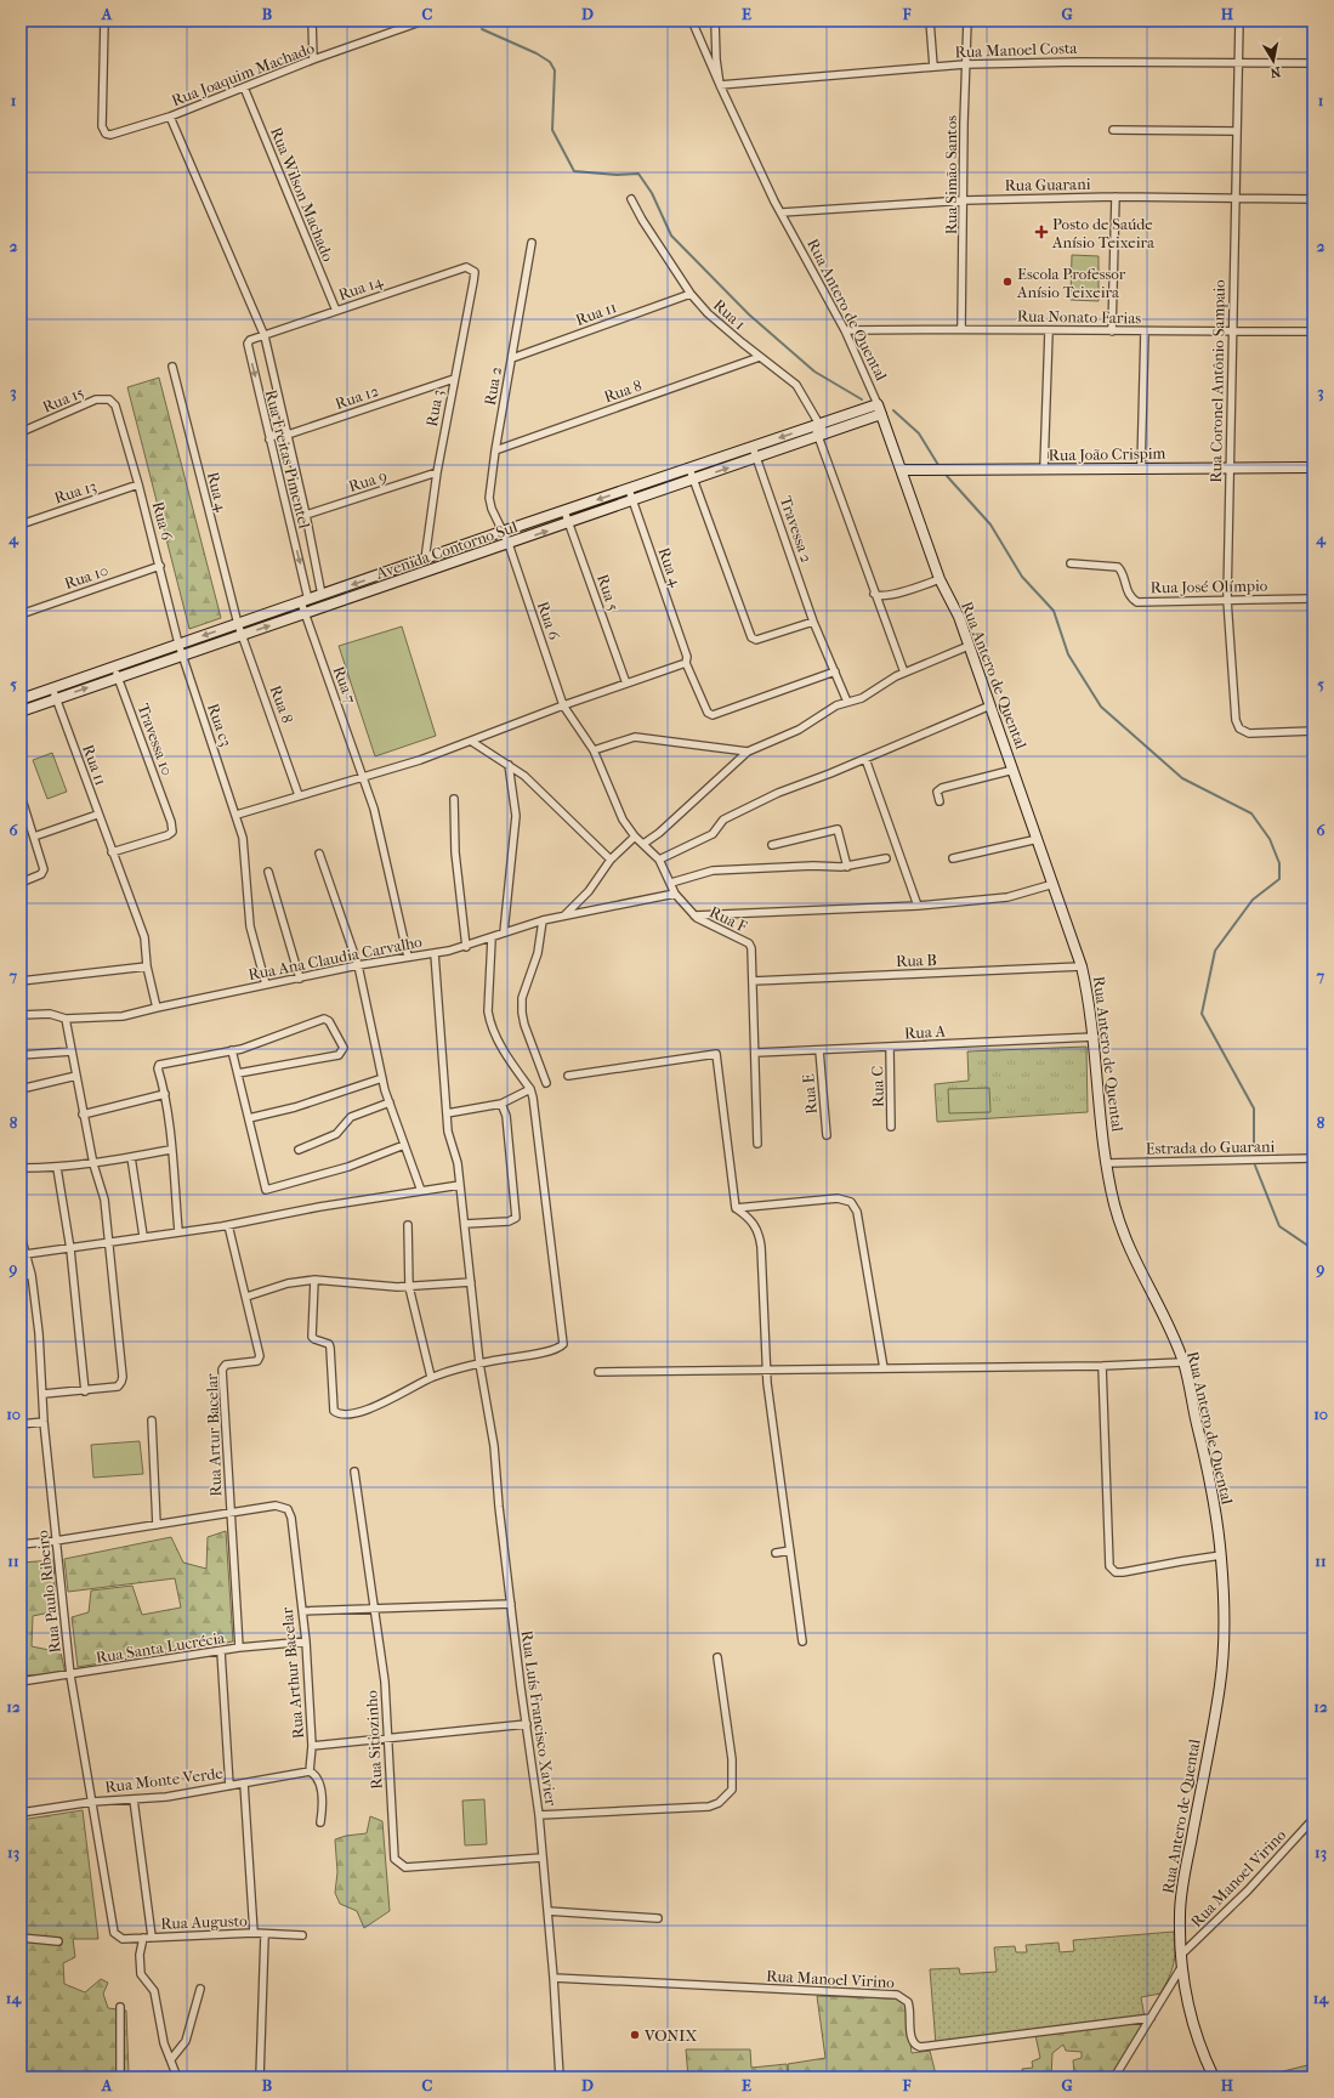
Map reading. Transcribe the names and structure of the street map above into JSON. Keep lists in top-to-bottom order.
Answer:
{
  "streets": {
    "street": [
      "Rua Manoel Costa",
      "Rua Joaquim Machado",
      "Rua Simão Santos",
      "Rua Guarani",
      "Rua Wilson Machado",
      "Rua 14",
      "Rua Antero de Quental",
      "Rua 11",
      "Rua 1",
      "Rua Nonato Farias",
      "Rua Coronel Antônio Sampaio",
      "Rua 2",
      "Rua 8",
      "Rua 12",
      "Rua 15",
      "Rua 3",
      "Rua João Crispim",
      "Rua Freitas Pimentel",
      "Rua 9",
      "Rua 13",
      "Rua 4",
      "Rua 6",
      "Travessa 2",
      "Avenida Contorno Sul",
      "Rua 10",
      "Rua José Olímpio",
      "Rua 5",
      "Rua 7",
      "Rua c3",
      "Travessa 10",
      "Rua F",
      "Rua Ana Claudia Carvalho",
      "Rua B",
      "Rua A",
      "Rua C",
      "Rua E",
      "Estrada do Guarani",
      "Rua Artur Bacelar",
      "Rua Paulo Ribeiro",
      "Rua Santa Lucrécia",
      "Rua Arthur Bacelar",
      "Rua Luís Francisco Xavier",
      "Rua Sitiozinho",
      "Rua Monte Verde",
      "Rua Manoel Virino",
      "Rua Augusto"
    ]
  },
  "crossings": [
    ["Rua Manoel Costa", "Rua Simão Santos"],
    ["Rua Manoel Costa", "Rua Antero de Quental"],
    ["Rua Manoel Costa", "Rua Coronel Antônio Sampaio"],
    ["Rua Joaquim Machado", "Rua Wilson Machado"],
    ["Rua Joaquim Machado", "Rua Freitas Pimentel"],
    ["Rua Simão Santos", "Rua Guarani"],
    ["Rua Simão Santos", "Rua Nonato Farias"],
    ["Rua Guarani", "Rua Antero de Quental"],
    ["Rua Guarani", "Rua Coronel Antônio Sampaio"],
    ["Rua Wilson Machado", "Rua 14"],
    ["Rua 14", "Rua 3"],
    ["Rua 14", "Rua Freitas Pimentel"],
    ["Rua Antero de Quental", "Rua Nonato Farias"],
    ["Rua Antero de Quental", "Rua João Crispim"],
    ["Rua Antero de Quental", "Avenida Contorno Sul"],
    ["Rua Antero de Quental", "Rua B"],
    ["Rua Antero de Quental", "Rua A"],
    ["Rua Antero de Quental", "Estrada do Guarani"],
    ["Rua Antero de Quental", "Rua Manoel Virino"],
    ["Rua 11", "Rua 1"],
    ["Rua 11", "Rua 2"],
    ["Rua 11", "Avenida Contorno Sul"],
    ["Rua 11", "Travessa 10"],
    ["Rua 1", "Rua 8"],
    ["Rua 1", "Avenida Contorno Sul"],
    ["Rua Nonato Farias", "Rua Coronel Antônio Sampaio"],
    ["Rua Coronel Antônio Sampaio", "Rua João Crispim"],
    ["Rua Coronel Antônio Sampaio", "Rua José Olímpio"],
    ["Rua 2", "Rua 8"],
    ["Rua 2", "Rua 6"],
    ["Rua 2", "Avenida Contorno Sul"],
    ["Rua 8", "Rua 4"],
    ["Rua 8", "Avenida Contorno Sul"],
    ["Rua 12", "Rua 3"],
    ["Rua 12", "Rua Freitas Pimentel"],
    ["Rua 15", "Rua 6"],
    ["Rua 3", "Rua 9"],
    ["Rua 3", "Avenida Contorno Sul"],
    ["Rua Freitas Pimentel", "Rua 9"],
    ["Rua Freitas Pimentel", "Avenida Contorno Sul"],
    ["Rua Freitas Pimentel", "Rua 7"],
    ["Rua 13", "Rua 6"],
    ["Rua 4", "Travessa 2"],
    ["Rua 4", "Avenida Contorno Sul"],
    ["Rua 6", "Avenida Contorno Sul"],
    ["Rua 6", "Rua 10"],
    ["Rua 6", "Rua c3"],
    ["Rua 6", "Rua F"],
    ["Travessa 2", "Avenida Contorno Sul"],
    ["Avenida Contorno Sul", "Rua 5"],
    ["Avenida Contorno Sul", "Rua 7"],
    ["Avenida Contorno Sul", "Rua c3"],
    ["Avenida Contorno Sul", "Travessa 10"],
    ["Rua 7", "Rua Ana Claudia Carvalho"],
    ["Rua c3", "Rua Ana Claudia Carvalho"],
    ["Rua F", "Rua Ana Claudia Carvalho"],
    ["Rua F", "Rua B"],
    ["Rua F", "Rua A"],
    ["Rua Ana Claudia Carvalho", "Rua Luís Francisco Xavier"],
    ["Rua A", "Rua C"],
    ["Rua A", "Rua E"],
    ["Rua Artur Bacelar", "Rua Santa Lucrécia"],
    ["Rua Artur Bacelar", "Rua Arthur Bacelar"],
    ["Rua Paulo Ribeiro", "Rua Santa Lucrécia"],
    ["Rua Paulo Ribeiro", "Rua Monte Verde"],
    ["Rua Paulo Ribeiro", "Rua Augusto"],
    ["Rua Santa Lucrécia", "Rua Arthur Bacelar"],
    ["Rua Arthur Bacelar", "Rua Monte Verde"],
    ["Rua Luís Francisco Xavier", "Rua Sitiozinho"],
    ["Rua Luís Francisco Xavier", "Rua Manoel Virino"]
  ],
  "places": {
    "health": ["Posto de Saúde Anísio Teixeira"],
    "other": ["Escola Professor Anísio Teixeira", "VONIX"]
  },
  "north": "bottom",
  "grid": {
    "columns": [
      "A",
      "B",
      "C",
      "D",
      "E",
      "F",
      "G",
      "H"
    ],
    "rows": [
      "1",
      "2",
      "3",
      "4",
      "5",
      "6",
      "7",
      "8",
      "9",
      "10",
      "11",
      "12",
      "13",
      "14"
    ]
  }
}
